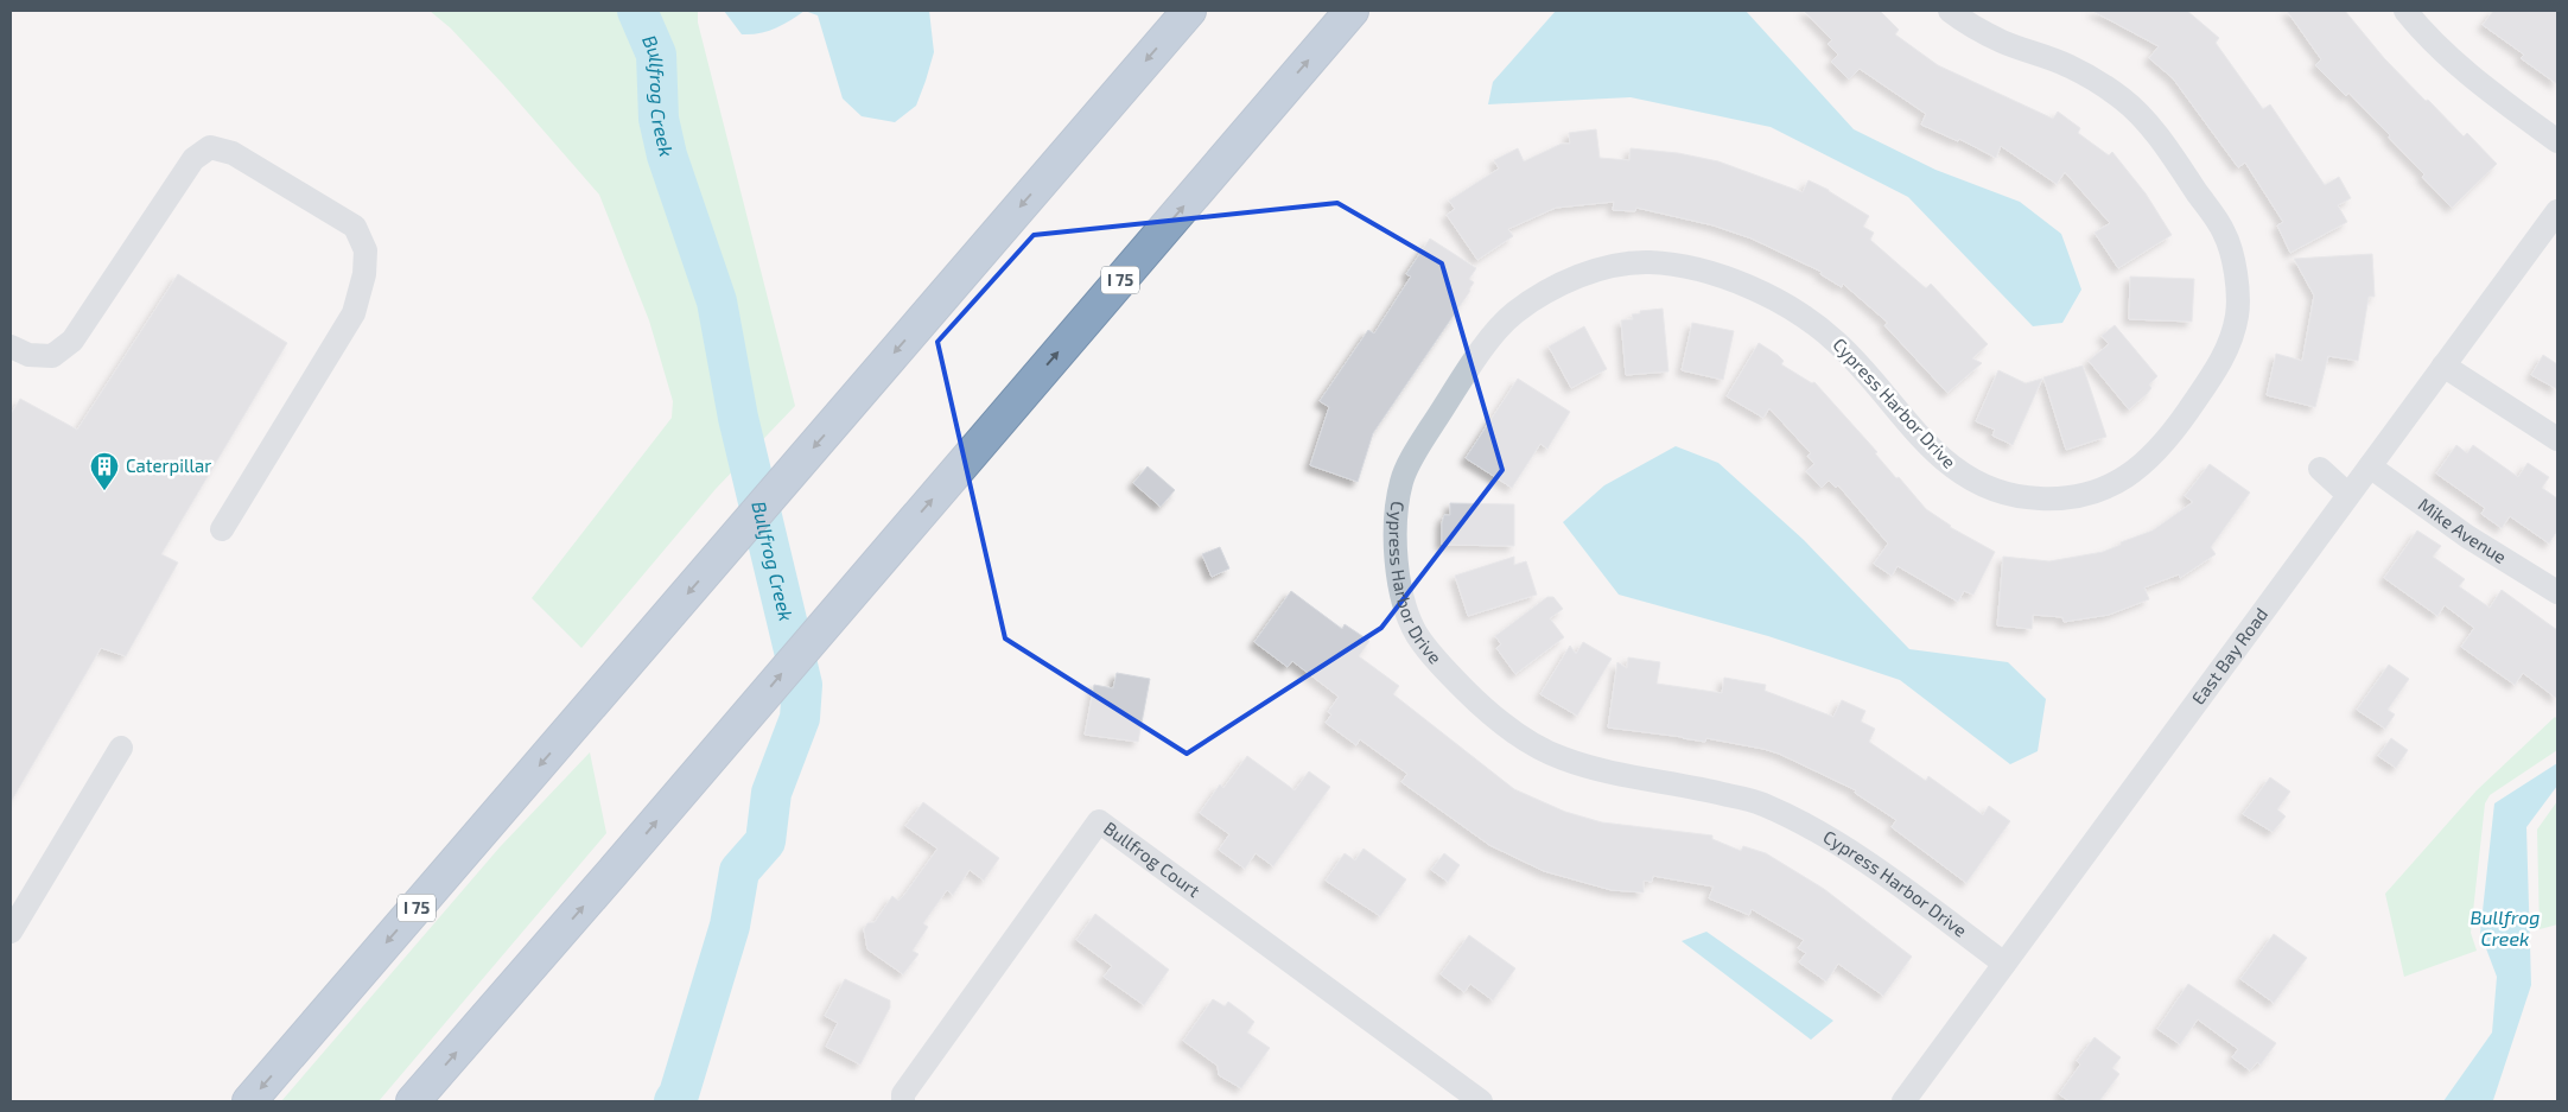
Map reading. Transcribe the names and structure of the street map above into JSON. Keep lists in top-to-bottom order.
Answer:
{
  "streets": {
    "highway": ["I 75"],
    "street": [
      "Cypress Harbor Drive",
      "Mike Avenue",
      "East Bay Road",
      "Bullfrog Court"
    ]
  },
  "crossings": [
    ["Cypress Harbor Drive", "East Bay Road"],
    ["Mike Avenue", "East Bay Road"]
  ],
  "water": ["Bullfrog Creek"],
  "places": {
    "building": ["Caterpillar"]
  }
}
